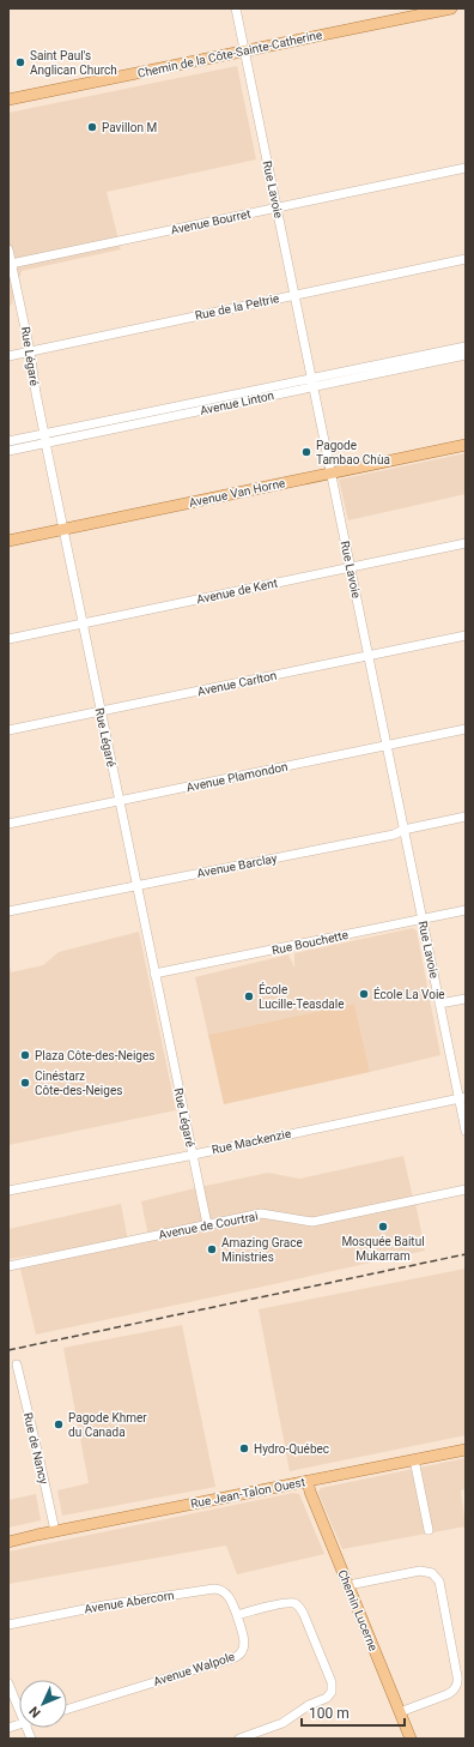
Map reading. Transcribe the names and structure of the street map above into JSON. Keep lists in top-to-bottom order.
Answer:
{
  "streets": {
    "main road": [
      "Chemin de la Côte-Sainte-Catherine",
      "Avenue Van Horne",
      "Rue Jean-Talon Ouest",
      "Chemin Lucerne"
    ],
    "street": [
      "Rue Lavoie",
      "Avenue Bourret",
      "Rue de la Peltrie",
      "Rue Légaré",
      "Avenue Linton",
      "Avenue de Kent",
      "Avenue Carlton",
      "Avenue Plamondon",
      "Avenue Barclay",
      "Rue Bouchette",
      "Rue Mackenzie",
      "Avenue de Courtrai",
      "Rue de Nancy",
      "Avenue Abercorn",
      "Avenue Walpole"
    ]
  },
  "crossings": [
    ["Chemin de la Côte-Sainte-Catherine", "Rue Lavoie"],
    ["Rue Lavoie", "Avenue Bourret"],
    ["Rue Lavoie", "Rue de la Peltrie"],
    ["Rue Lavoie", "Avenue Linton"],
    ["Rue Lavoie", "Avenue Van Horne"],
    ["Rue Lavoie", "Avenue de Kent"],
    ["Rue Lavoie", "Avenue Carlton"],
    ["Rue Lavoie", "Avenue Plamondon"],
    ["Rue Lavoie", "Avenue Barclay"],
    ["Rue Lavoie", "Rue Bouchette"],
    ["Rue Lavoie", "Rue Mackenzie"],
    ["Avenue Bourret", "Rue Légaré"],
    ["Rue de la Peltrie", "Rue Légaré"],
    ["Rue Légaré", "Avenue Linton"],
    ["Rue Légaré", "Avenue Van Horne"],
    ["Rue Légaré", "Avenue de Kent"],
    ["Rue Légaré", "Avenue Carlton"],
    ["Rue Légaré", "Avenue Plamondon"],
    ["Rue Légaré", "Avenue Barclay"],
    ["Rue Légaré", "Rue Bouchette"],
    ["Rue Légaré", "Rue Mackenzie"],
    ["Rue Légaré", "Avenue de Courtrai"],
    ["Rue de Nancy", "Rue Jean-Talon Ouest"],
    ["Rue Jean-Talon Ouest", "Chemin Lucerne"],
    ["Avenue Abercorn", "Avenue Walpole"]
  ],
  "places": [
    "Saint Paul's Anglican Church",
    "Pavillon M",
    "Pagode Tambao Chùa",
    "École La Voie",
    "École Lucille-Teasdale",
    "Plaza Côte-des-Neiges",
    "Cinéstarz Côte-des-Neiges",
    "Mosquée Baitul Mukarram",
    "Amazing Grace Ministries",
    "Pagode Khmer du Canada",
    "Hydro-Québec"
  ],
  "scale_bar": "100 m",
  "north": "bottom left"
}
